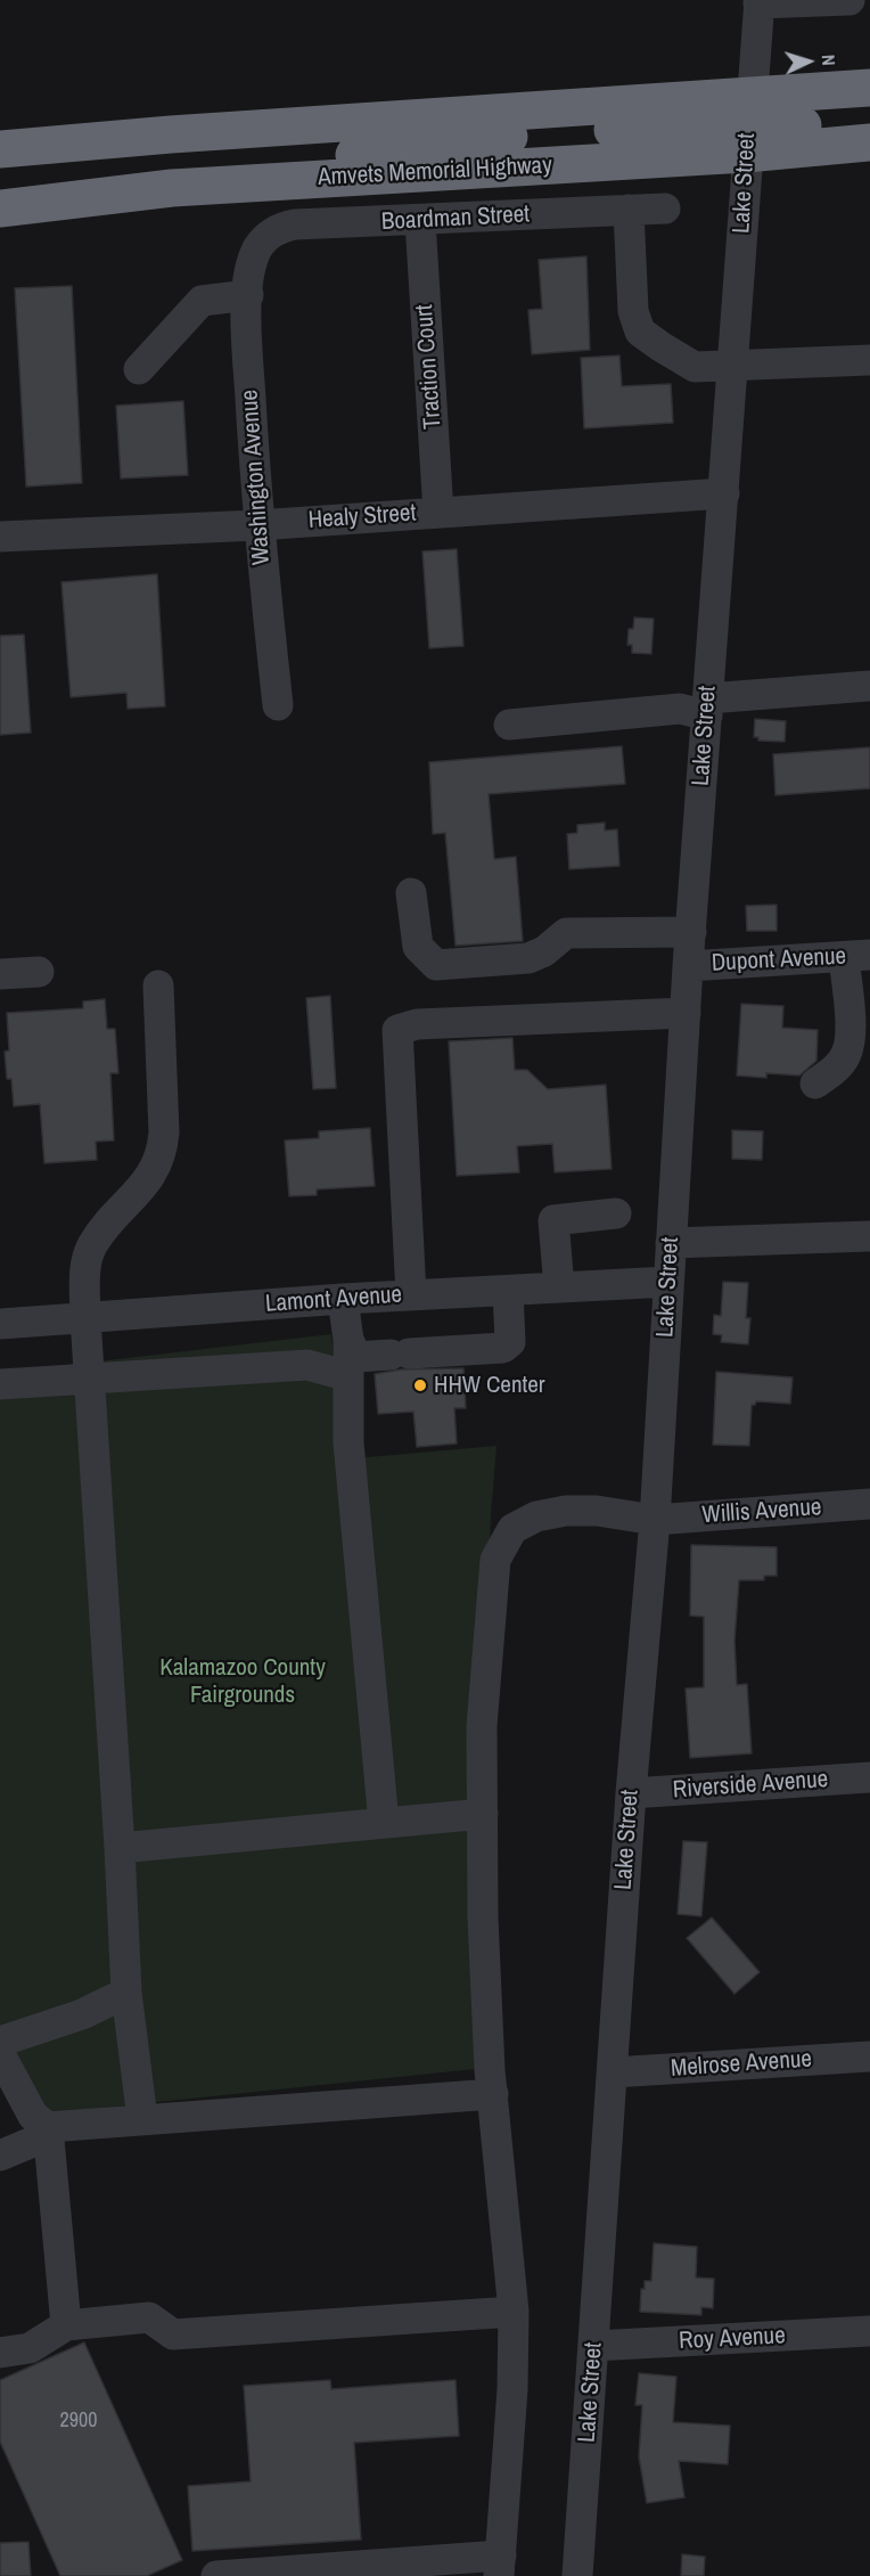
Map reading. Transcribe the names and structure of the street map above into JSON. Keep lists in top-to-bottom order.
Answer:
{
  "streets": {
    "street": [
      "Lake Street",
      "Boardman Street",
      "Traction Court",
      "Washington Avenue",
      "Healy Street",
      "Dupont Avenue",
      "Lamont Avenue",
      "Willis Avenue",
      "Riverside Avenue",
      "Melrose Avenue",
      "Roy Avenue"
    ]
  },
  "crossings": [
    ["Lake Street", "Healy Street"],
    ["Lake Street", "Dupont Avenue"],
    ["Lake Street", "Lamont Avenue"],
    ["Lake Street", "Willis Avenue"],
    ["Lake Street", "Riverside Avenue"],
    ["Lake Street", "Melrose Avenue"],
    ["Lake Street", "Roy Avenue"],
    ["Boardman Street", "Traction Court"],
    ["Boardman Street", "Washington Avenue"],
    ["Traction Court", "Healy Street"],
    ["Washington Avenue", "Healy Street"]
  ],
  "parks": ["Kalamazoo County Fairgrounds"],
  "places": ["HHW Center"],
  "house_numbers": ["2900"],
  "north": "right"
}
